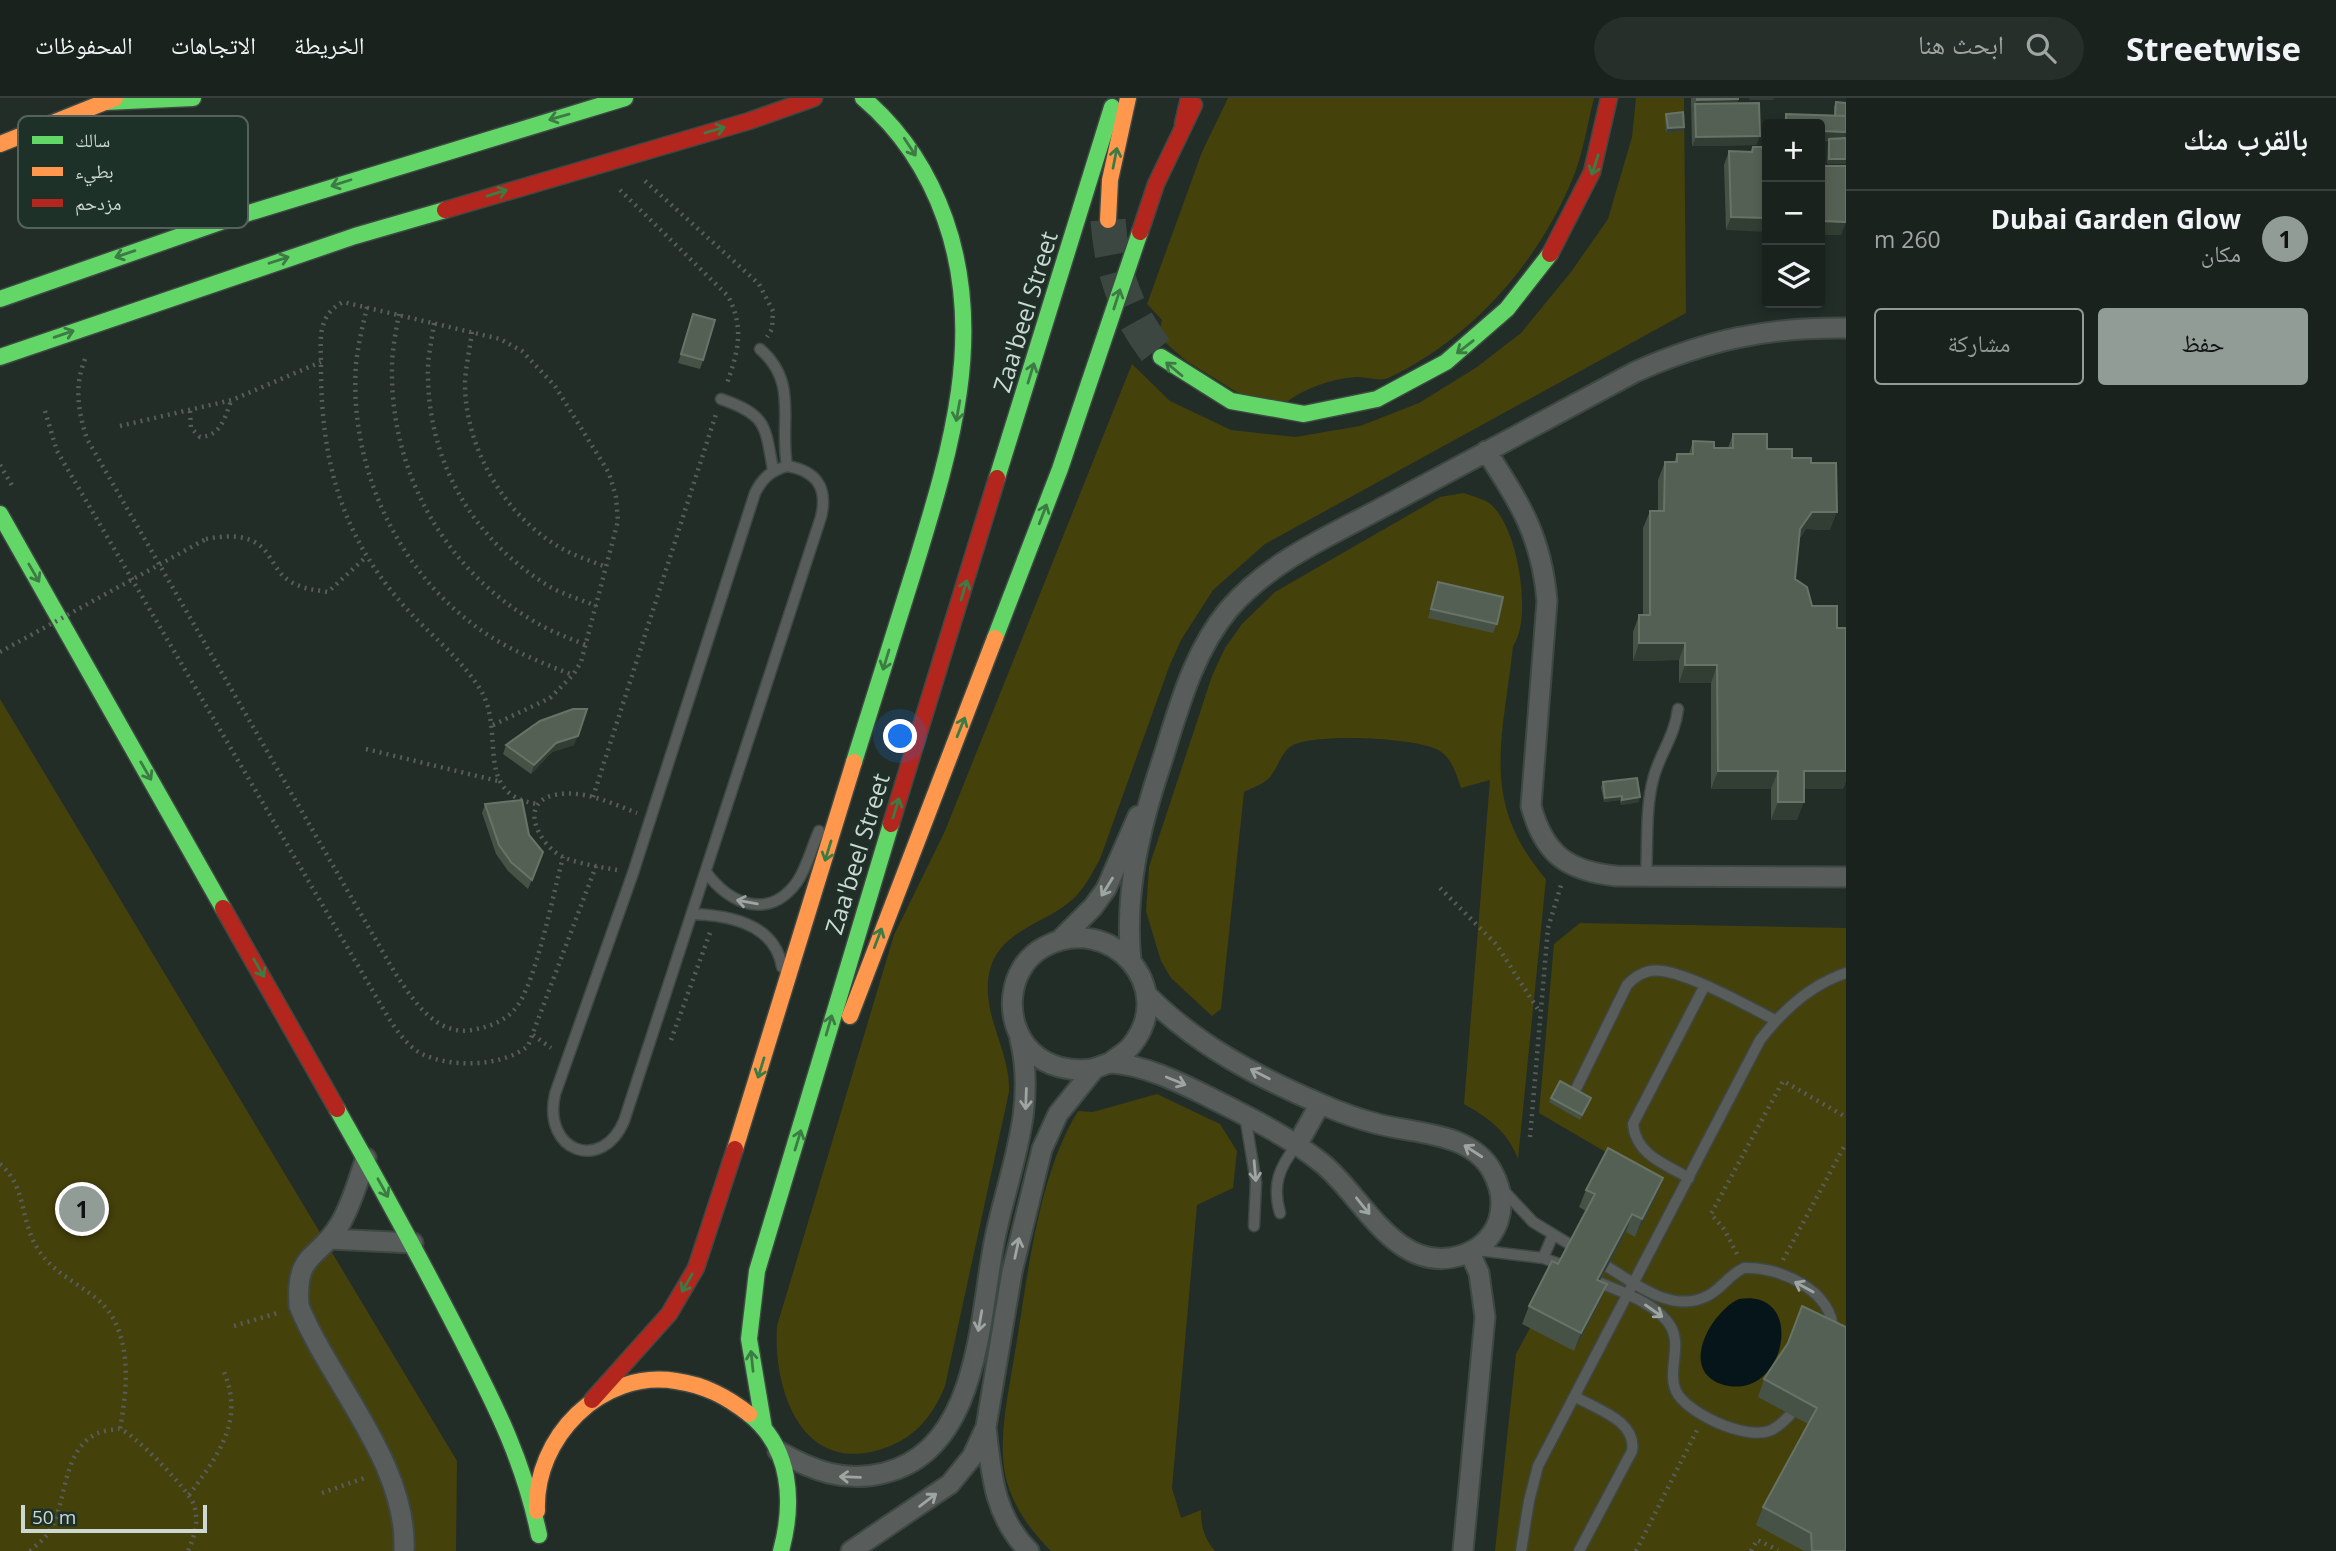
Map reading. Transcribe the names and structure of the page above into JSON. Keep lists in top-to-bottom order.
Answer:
{
  "streets": {
    "main road": ["Zaa'beel Street"]
  },
  "legend": ["سالك", "بطيء", "مزدحم"],
  "scale_bar": "50 m",
  "page": {
    "header": "Streetwise",
    "search": "ابحث هنا",
    "nav": ["الخريطة", "الاتجاهات", "المحفوظات"],
    "heading": "بالقرب منك",
    "map_buttons": ["+", "−"],
    "list": [
      {
        "mark": "1",
        "name": "Dubai Garden Glow",
        "note": "مكان",
        "value": "260 m"
      }
    ],
    "buttons": ["حفظ", "مشاركة"],
    "pins": "1",
    "scale": "50 m"
  }
}
